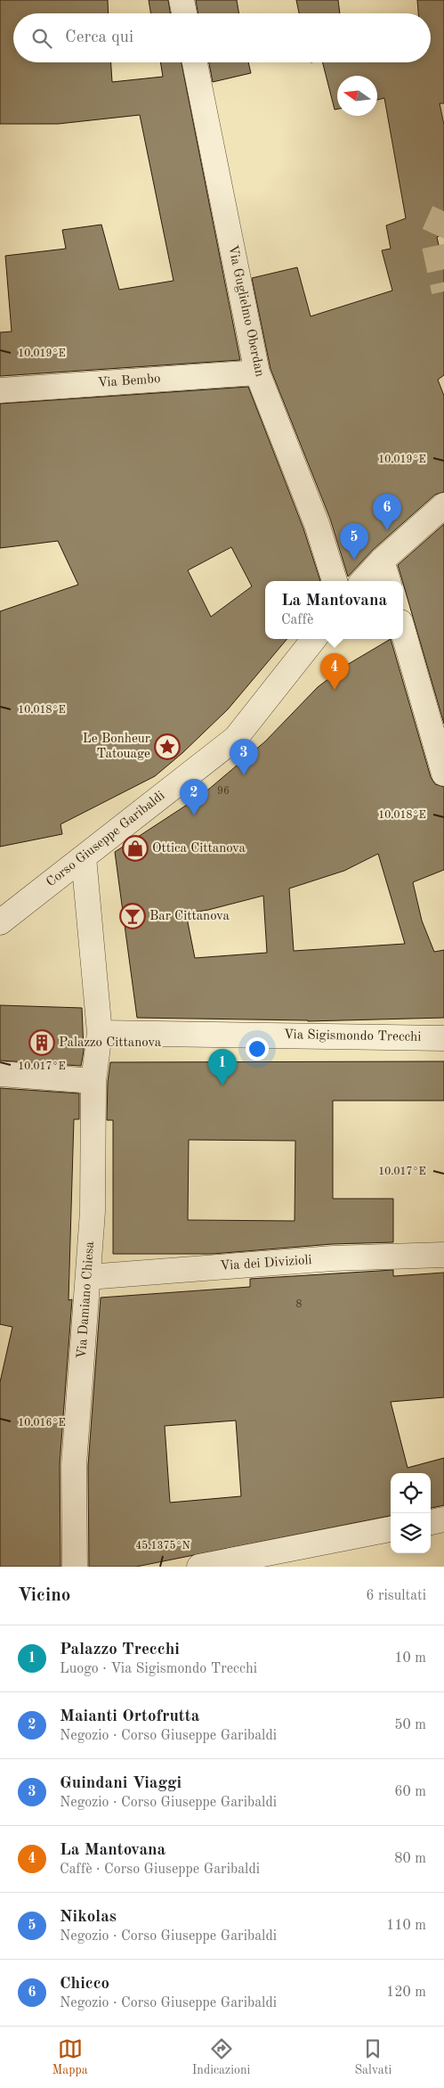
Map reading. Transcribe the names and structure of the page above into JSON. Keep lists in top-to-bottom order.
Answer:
{
  "streets": {
    "street": [
      "Via Guglielmo Oberdan",
      "Via Bembo",
      "Corso Giuseppe Garibaldi",
      "Via Sigismondo Trecchi",
      "Via dei Divizioli",
      "Via Damiano Chiesa"
    ]
  },
  "crossings": [
    ["Via Guglielmo Oberdan", "Via Bembo"],
    ["Corso Giuseppe Garibaldi", "Via Damiano Chiesa"],
    ["Via Sigismondo Trecchi", "Via Damiano Chiesa"],
    ["Via dei Divizioli", "Via Damiano Chiesa"]
  ],
  "places": {
    "place": ["Le Bonheur Tatouage"],
    "shop": ["Ottica Cittanova"],
    "bar": ["Bar Cittanova"],
    "building": ["Palazzo Cittanova"]
  },
  "house_numbers": ["96", "8"],
  "north": "left",
  "page": {
    "search": "Cerca qui",
    "pins": [
      "6",
      "5",
      "4",
      "3",
      "2",
      "1"
    ],
    "popup": ["La Mantovana", "Caffè"],
    "heading": ["Vicino", "6 risultati"],
    "list": [
      {
        "mark": "1",
        "name": "Palazzo Trecchi",
        "note": "Luogo · Via Sigismondo Trecchi",
        "value": "10 m"
      },
      {
        "mark": "2",
        "name": "Maianti Ortofrutta",
        "note": "Negozio · Corso Giuseppe Garibaldi",
        "value": "50 m"
      },
      {
        "mark": "3",
        "name": "Guindani Viaggi",
        "note": "Negozio · Corso Giuseppe Garibaldi",
        "value": "60 m"
      },
      {
        "mark": "4",
        "name": "La Mantovana",
        "note": "Caffè · Corso Giuseppe Garibaldi",
        "value": "80 m"
      },
      {
        "mark": "5",
        "name": "Nikolas",
        "note": "Negozio · Corso Giuseppe Garibaldi",
        "value": "110 m"
      },
      {
        "mark": "6",
        "name": "Chicco",
        "note": "Negozio · Corso Giuseppe Garibaldi",
        "value": "120 m"
      }
    ],
    "nav": ["Mappa", "Indicazioni", "Salvati"]
  },
  "coordinates": [
    "10.019°E",
    "10.018°E",
    "10.017°E",
    "10.016°E",
    "45.1375°N"
  ]
}
